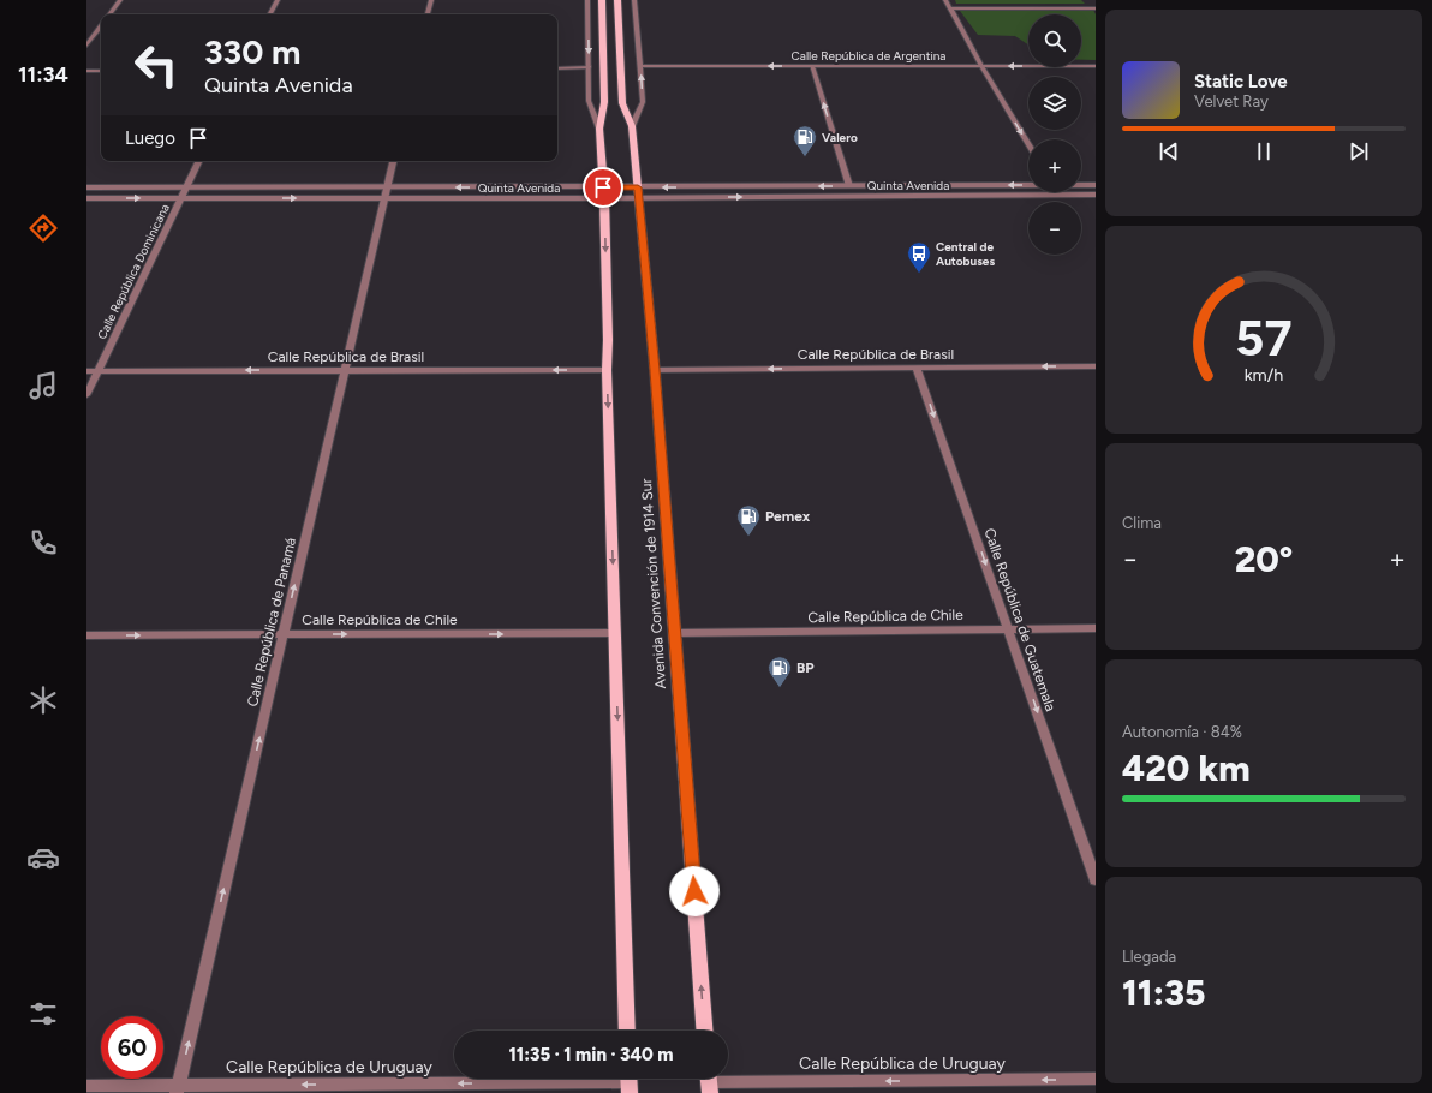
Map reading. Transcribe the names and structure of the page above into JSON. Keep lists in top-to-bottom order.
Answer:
{
  "streets": {
    "main road": ["Avenida Convención de 1914 Sur"],
    "street": [
      "Calle República de Argentina",
      "Quinta Avenida",
      "Calle República Dominicana",
      "Calle República de Brasil",
      "Calle República de Chile",
      "Calle República de Guatemala",
      "Calle República de Panamá",
      "Calle República de Uruguay"
    ]
  },
  "crossings": [
    ["Calle República de Argentina", "Avenida Convención de 1914 Sur"],
    ["Quinta Avenida", "Calle República Dominicana"],
    ["Quinta Avenida", "Avenida Convención de 1914 Sur"],
    ["Quinta Avenida", "Calle República de Panamá"],
    ["Calle República Dominicana", "Calle República de Brasil"],
    ["Calle República de Brasil", "Avenida Convención de 1914 Sur"],
    ["Calle República de Brasil", "Calle República de Guatemala"],
    ["Calle República de Brasil", "Calle República de Panamá"],
    ["Avenida Convención de 1914 Sur", "Calle República de Chile"],
    ["Calle República de Chile", "Calle República de Guatemala"],
    ["Calle República de Chile", "Calle República de Panamá"],
    ["Calle República de Panamá", "Calle República de Uruguay"]
  ],
  "one_way": [
    "Calle República de Brasil",
    "Calle República de Chile",
    "Calle República de Guatemala",
    "Calle República de Panamá",
    "Calle República de Uruguay"
  ],
  "places": {
    "fuel station": ["Valero", "Pemex", "BP"],
    "bus stop": ["Central de Autobuses"]
  },
  "page": {
    "tabs": "11:34",
    "map_buttons": ["+", "−"],
    "turn": ["330 m", "Quinta Avenida"],
    "song": ["Static Love", "Velvet Ray"],
    "then": "Luego",
    "tile": [
      "Clima",
      ["Autonomía · 84%", "420 km"],
      ["Llegada", "11:35"]
    ],
    "heat": ["−", "20°", "+"],
    "limit": "60",
    "trip": "11:35 · 1 min · 340 m",
    "gauge": ["57", "km/h"]
  }
}
